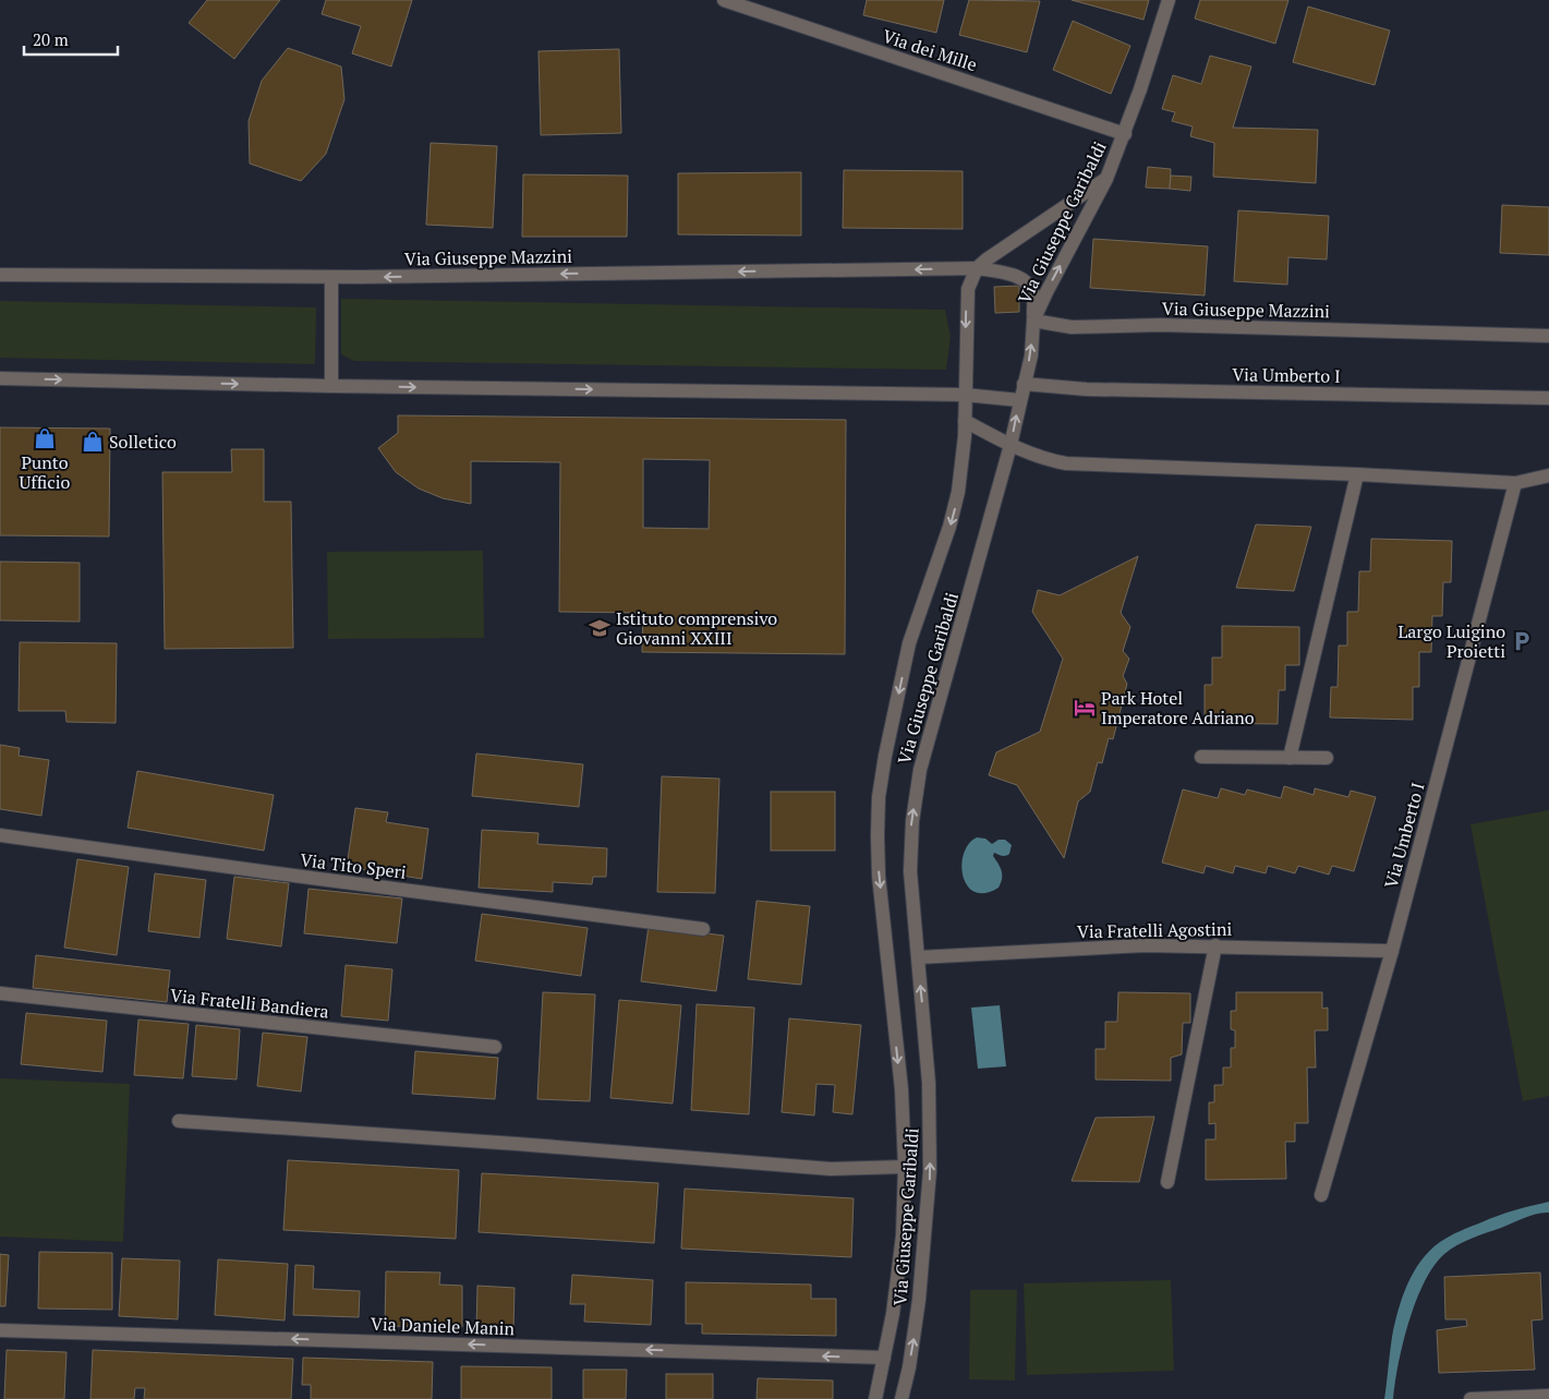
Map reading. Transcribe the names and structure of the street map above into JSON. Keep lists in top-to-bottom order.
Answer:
{
  "streets": {
    "street": [
      "Via dei Mille",
      "Via Giuseppe Garibaldi",
      "Via Giuseppe Mazzini",
      "Via Umberto I",
      "Via Tito Speri",
      "Via Fratelli Agostini",
      "Via Fratelli Bandiera",
      "Via Daniele Manin"
    ]
  },
  "crossings": [
    ["Via dei Mille", "Via Giuseppe Garibaldi"],
    ["Via Giuseppe Garibaldi", "Via Giuseppe Mazzini"],
    ["Via Giuseppe Garibaldi", "Via Umberto I"],
    ["Via Giuseppe Garibaldi", "Via Fratelli Agostini"],
    ["Via Giuseppe Garibaldi", "Via Daniele Manin"],
    ["Via Umberto I", "Via Fratelli Agostini"]
  ],
  "one_way": ["Via Daniele Manin"],
  "places": {
    "shop": ["Punto Ufficio", "Solletico"],
    "school or university": ["Istituto comprensivo Giovanni XXIII"],
    "parking": ["Largo Luigino Proietti"],
    "hotel": ["Park Hotel Imperatore Adriano"]
  },
  "scale_bar": "20 m"
}
